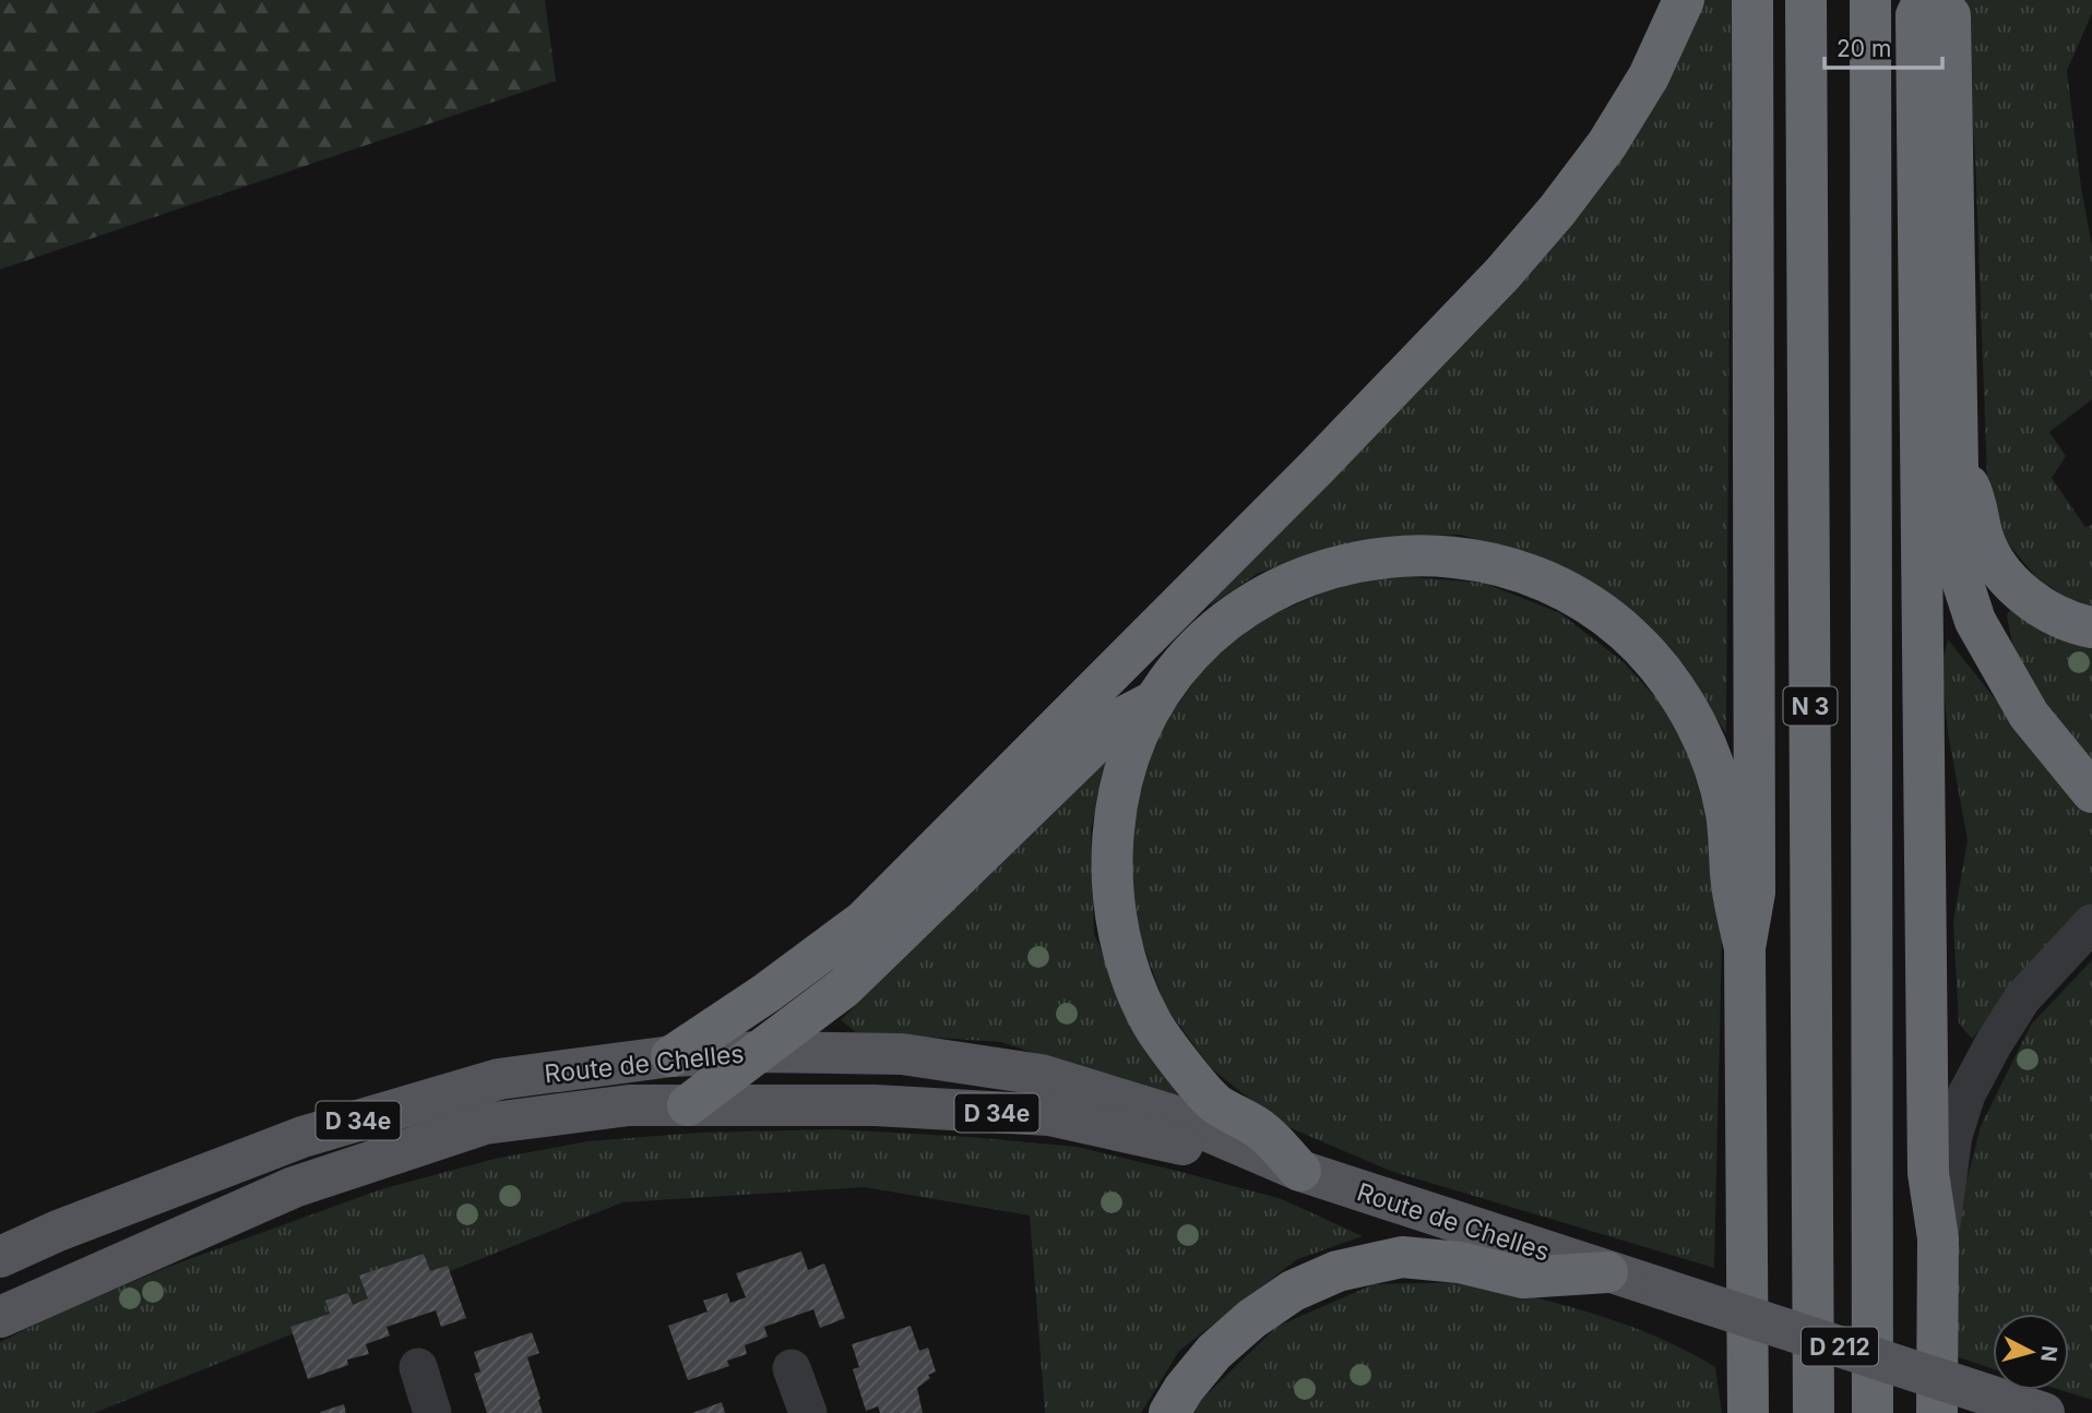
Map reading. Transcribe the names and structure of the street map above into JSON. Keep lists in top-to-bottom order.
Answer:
{
  "streets": {
    "highway": ["N 3"],
    "main road": ["Route de Chelles", "D 34e", "D 212"]
  },
  "crossings": [
    ["Route de Chelles", "D 212"]
  ],
  "scale_bar": "20 m",
  "north": "right"
}
